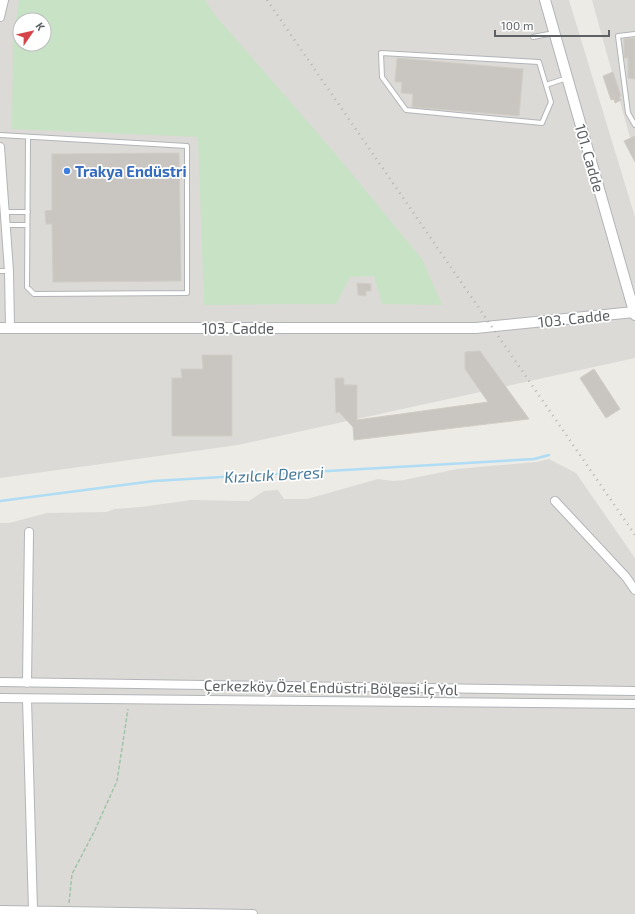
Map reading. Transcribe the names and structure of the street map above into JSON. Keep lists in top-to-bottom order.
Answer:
{
  "streets": {
    "street": ["101. Cadde", "103. Cadde", "Çerkezköy Özel Endüstri Bölgesi İç Yol"]
  },
  "crossings": [
    ["101. Cadde", "103. Cadde"]
  ],
  "water": ["Kızılcık Deresi"],
  "places": ["Trakya Endüstri"],
  "scale_bar": "100 m",
  "north": "top right"
}
